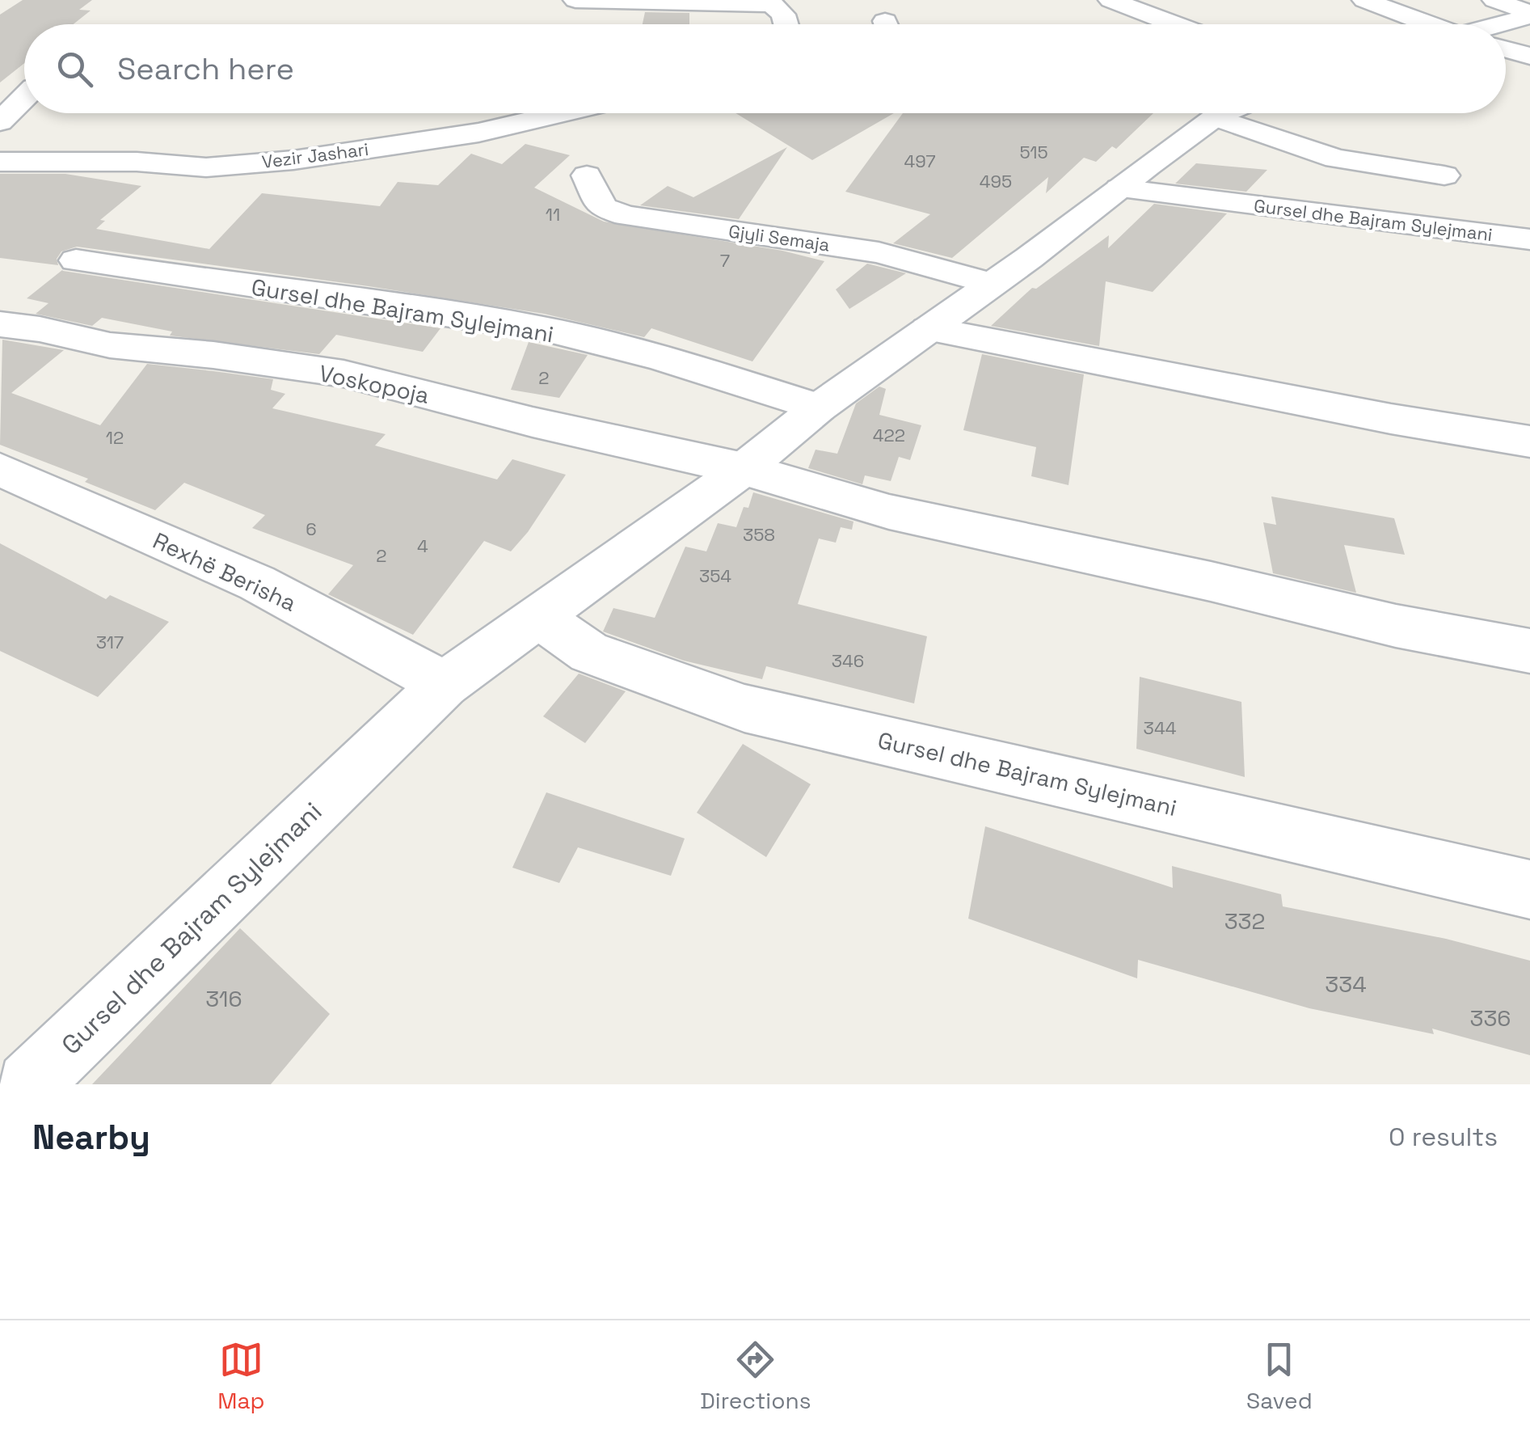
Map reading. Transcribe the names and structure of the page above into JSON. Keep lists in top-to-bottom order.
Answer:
{
  "streets": {
    "street": [
      "Vezir Jashari",
      "Gursel dhe Bajram Sylejmani",
      "Gjyli Semaja",
      "Voskopoja",
      "Rexhë Berisha"
    ]
  },
  "crossings": [
    ["Gursel dhe Bajram Sylejmani", "Gjyli Semaja"],
    ["Gursel dhe Bajram Sylejmani", "Voskopoja"],
    ["Gursel dhe Bajram Sylejmani", "Rexhë Berisha"]
  ],
  "house_numbers": [
    "515",
    "497",
    "495",
    "11",
    "7",
    "2",
    "422",
    "12",
    "6",
    "358",
    "4",
    "2",
    "354",
    "317",
    "346",
    "344",
    "332",
    "334",
    "316",
    "336"
  ],
  "page": {
    "search": "Search here",
    "heading": ["Nearby", "0 results"],
    "nav": ["Map", "Directions", "Saved"]
  }
}
